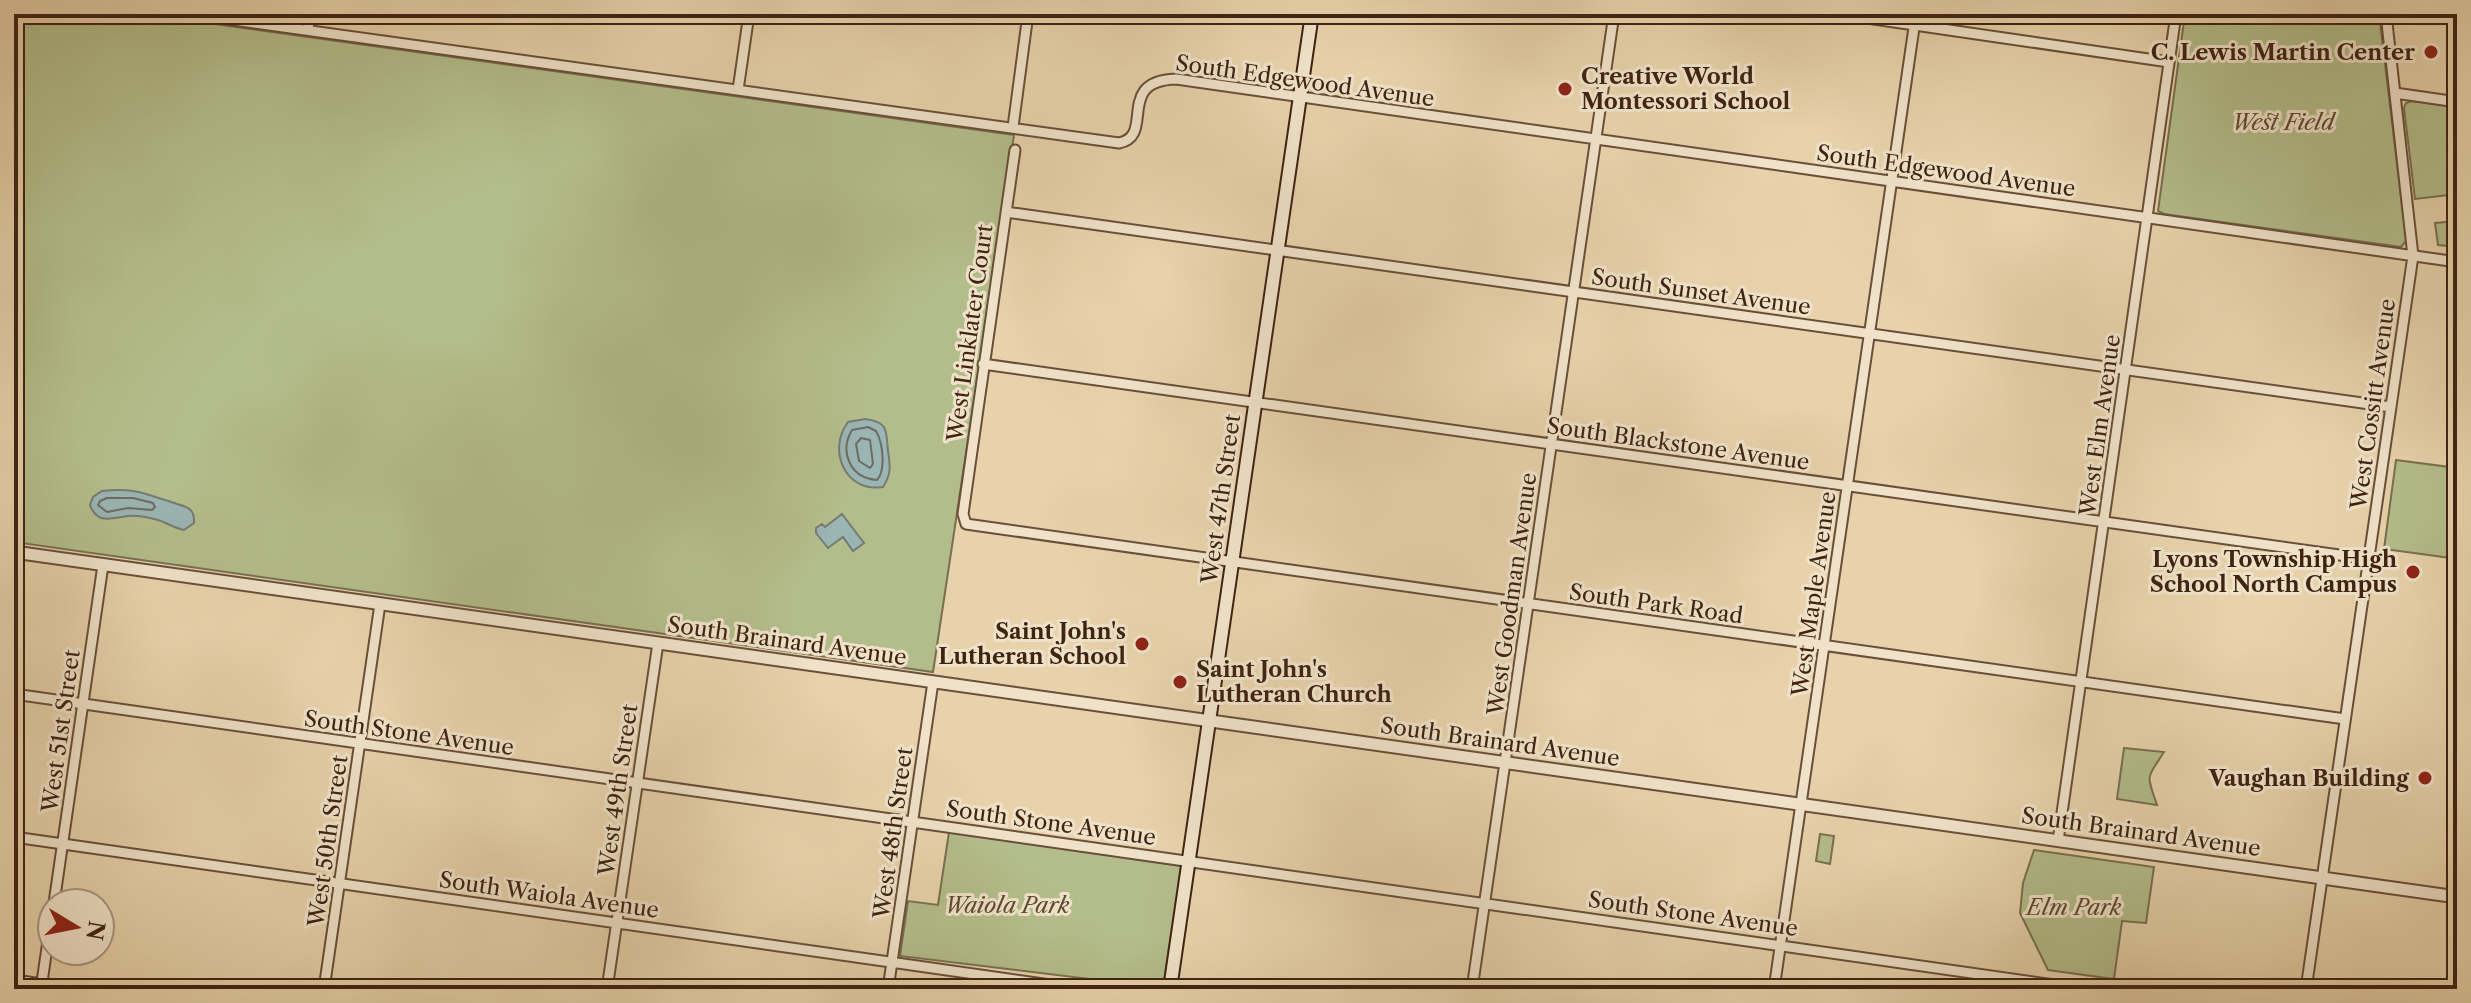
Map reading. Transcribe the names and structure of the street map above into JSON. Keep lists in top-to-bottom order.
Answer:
{
  "streets": {
    "main road": ["West 47th Street"],
    "street": [
      "South Edgewood Avenue",
      "South Sunset Avenue",
      "West Linklater Court",
      "West Cossitt Avenue",
      "West Elm Avenue",
      "South Blackstone Avenue",
      "West Goodman Avenue",
      "West Maple Avenue",
      "South Park Road",
      "South Brainard Avenue",
      "West 51st Street",
      "South Stone Avenue",
      "West 49th Street",
      "West 48th Street",
      "West 50th Street",
      "South Waiola Avenue"
    ]
  },
  "crossings": [
    ["South Edgewood Avenue", "West Cossitt Avenue"],
    ["South Edgewood Avenue", "West Elm Avenue"],
    ["South Edgewood Avenue", "West 47th Street"],
    ["South Edgewood Avenue", "West Goodman Avenue"],
    ["South Edgewood Avenue", "West Maple Avenue"],
    ["South Sunset Avenue", "West Linklater Court"],
    ["South Sunset Avenue", "West Cossitt Avenue"],
    ["South Sunset Avenue", "West Elm Avenue"],
    ["South Sunset Avenue", "West 47th Street"],
    ["South Sunset Avenue", "West Goodman Avenue"],
    ["South Sunset Avenue", "West Maple Avenue"],
    ["West Linklater Court", "South Blackstone Avenue"],
    ["West Linklater Court", "South Park Road"],
    ["West Cossitt Avenue", "South Blackstone Avenue"],
    ["West Cossitt Avenue", "South Park Road"],
    ["West Cossitt Avenue", "South Brainard Avenue"],
    ["West Elm Avenue", "South Blackstone Avenue"],
    ["West Elm Avenue", "South Park Road"],
    ["West Elm Avenue", "South Brainard Avenue"],
    ["South Blackstone Avenue", "West 47th Street"],
    ["South Blackstone Avenue", "West Goodman Avenue"],
    ["South Blackstone Avenue", "West Maple Avenue"],
    ["West 47th Street", "South Park Road"],
    ["West 47th Street", "South Brainard Avenue"],
    ["West 47th Street", "South Stone Avenue"],
    ["West Goodman Avenue", "South Park Road"],
    ["West Goodman Avenue", "South Brainard Avenue"],
    ["West Goodman Avenue", "South Stone Avenue"],
    ["West Maple Avenue", "South Park Road"],
    ["West Maple Avenue", "South Brainard Avenue"],
    ["West Maple Avenue", "South Stone Avenue"],
    ["South Brainard Avenue", "West 51st Street"],
    ["South Brainard Avenue", "West 49th Street"],
    ["South Brainard Avenue", "West 48th Street"],
    ["South Brainard Avenue", "West 50th Street"],
    ["West 51st Street", "South Stone Avenue"],
    ["West 51st Street", "South Waiola Avenue"],
    ["South Stone Avenue", "West 49th Street"],
    ["South Stone Avenue", "West 48th Street"],
    ["South Stone Avenue", "West 50th Street"],
    ["West 49th Street", "South Waiola Avenue"],
    ["West 48th Street", "South Waiola Avenue"],
    ["West 50th Street", "South Waiola Avenue"]
  ],
  "parks": ["West Field", "Waiola Park", "Elm Park"],
  "places": [
    "C. Lewis Martin Center",
    "Creative World Montessori School",
    "Lyons Township High School North Campus",
    "Saint John's Lutheran School",
    "Saint John's Lutheran Church",
    "Vaughan Building"
  ],
  "north": "right"
}
